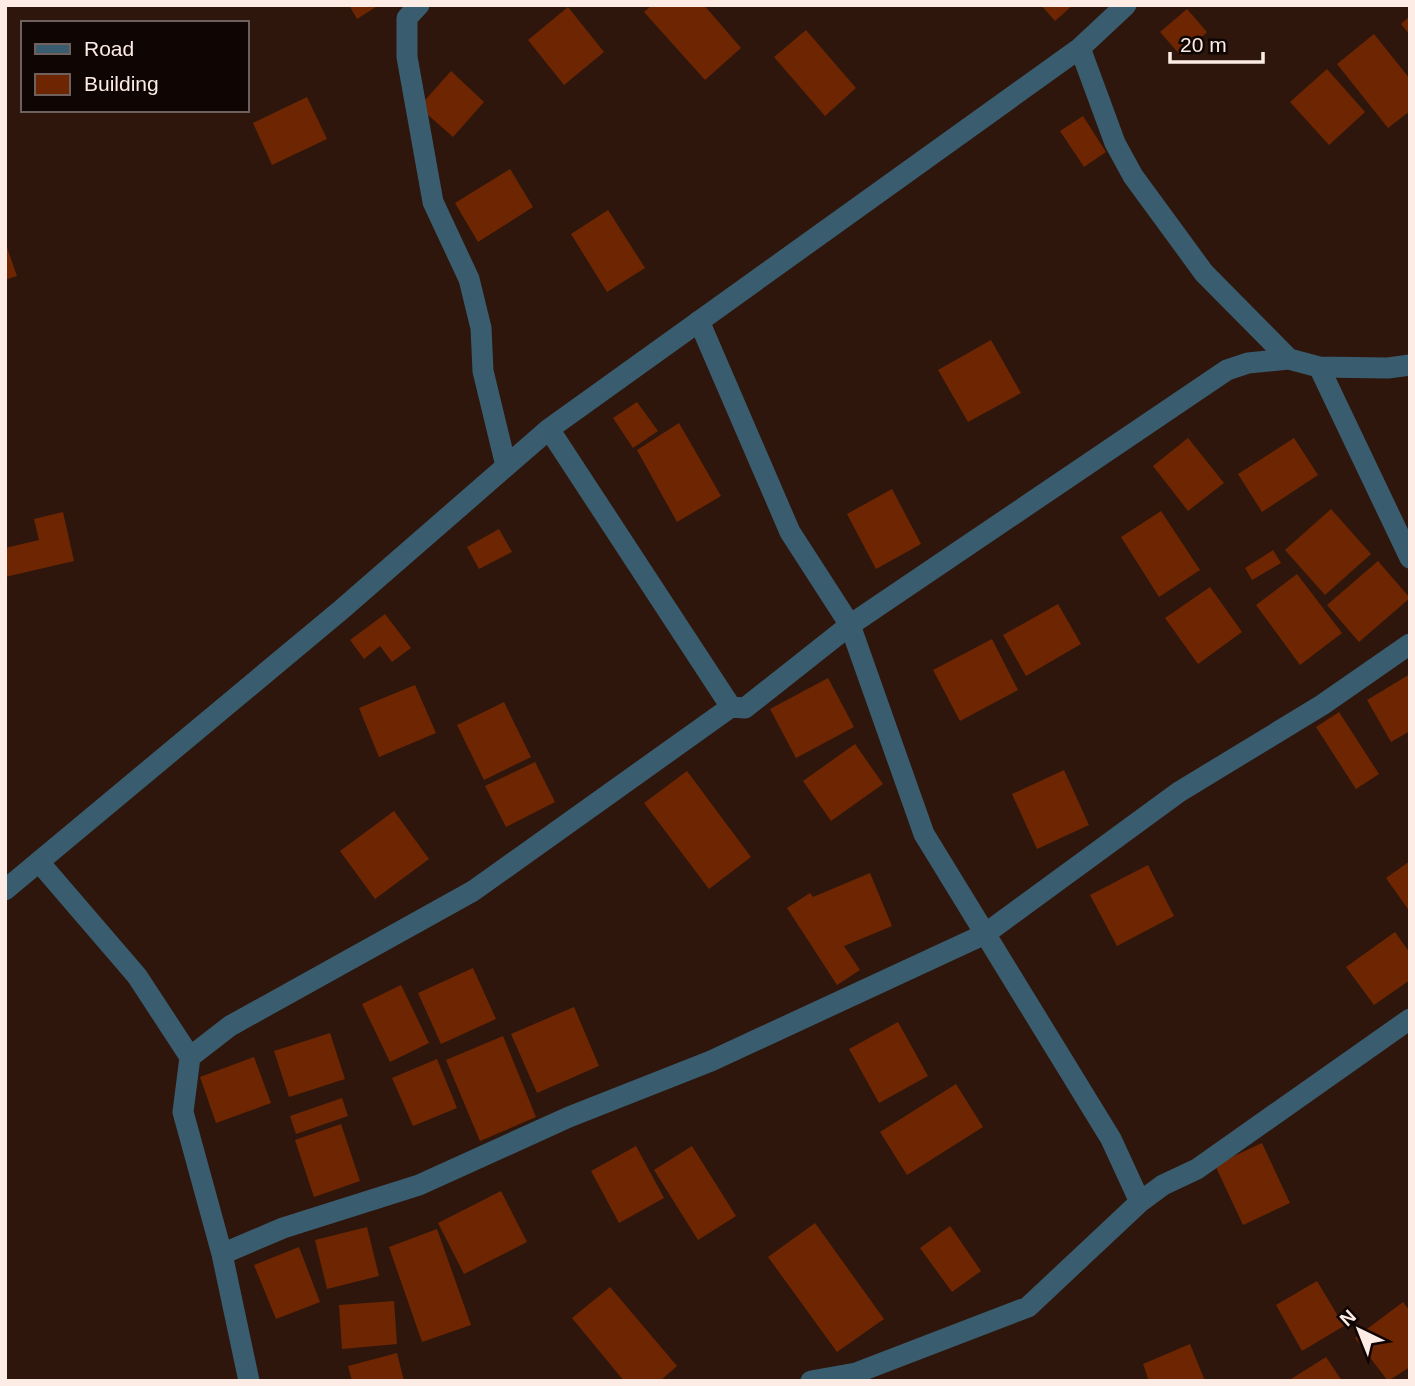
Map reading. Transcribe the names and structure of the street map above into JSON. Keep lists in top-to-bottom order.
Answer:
{
  "legend": ["Road", "Building"],
  "scale_bar": "20 m",
  "north": "top left"
}
